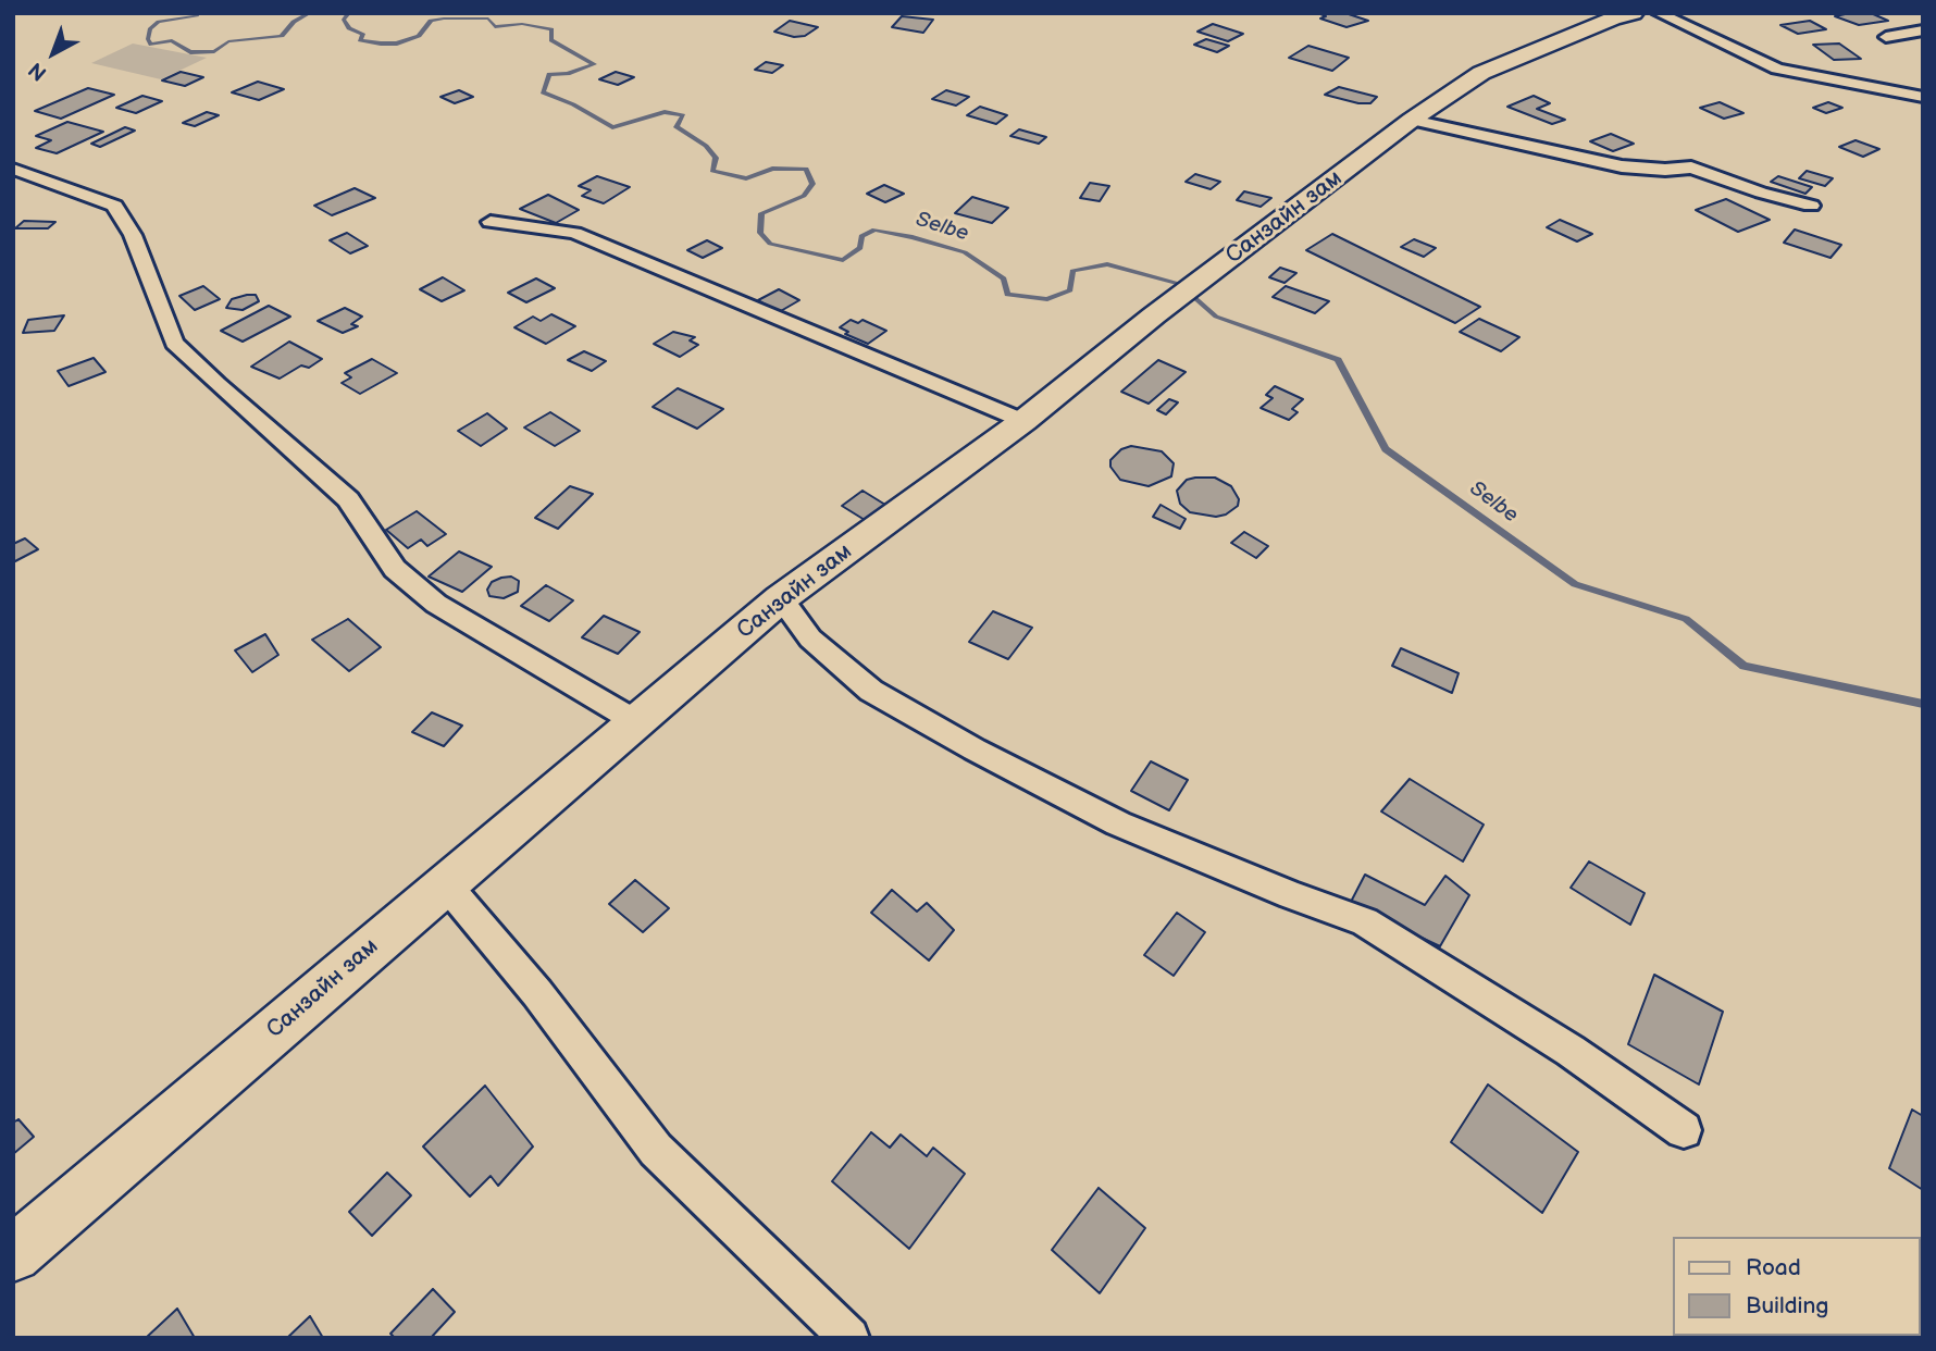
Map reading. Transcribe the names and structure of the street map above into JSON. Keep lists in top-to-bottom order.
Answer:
{
  "streets": {
    "main road": ["Санзайн зам"]
  },
  "water": ["Selbe"],
  "legend": ["Road", "Building"],
  "north": "bottom left"
}
